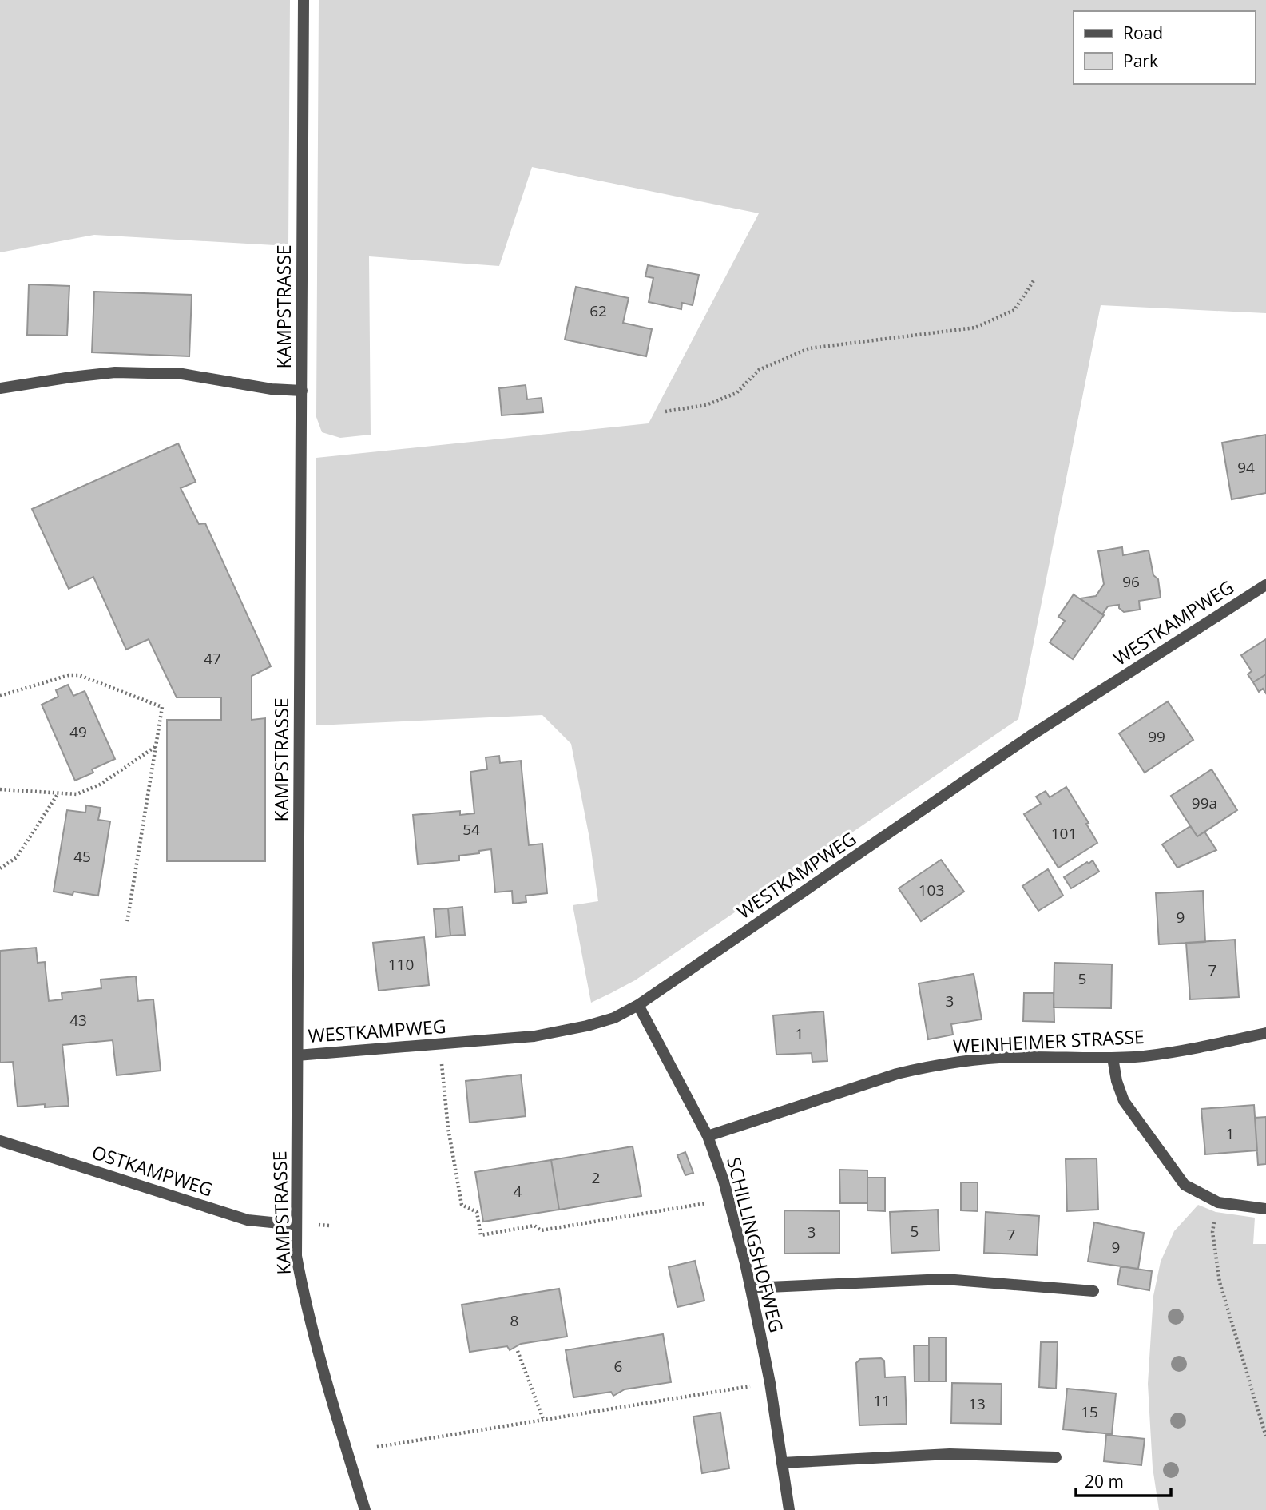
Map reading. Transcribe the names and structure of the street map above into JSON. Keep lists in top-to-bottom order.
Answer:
{
  "streets": {
    "street": [
      "KAMPSTRASSE",
      "WESTKAMPWEG",
      "WEINHEIMER STRASSE",
      "OSTKAMPWEG",
      "SCHILLINGSHOFWEG"
    ]
  },
  "crossings": [
    ["KAMPSTRASSE", "WESTKAMPWEG"],
    ["KAMPSTRASSE", "OSTKAMPWEG"],
    ["WESTKAMPWEG", "SCHILLINGSHOFWEG"],
    ["WEINHEIMER STRASSE", "SCHILLINGSHOFWEG"]
  ],
  "house_numbers": [
    "62",
    "94",
    "96",
    "47",
    "49",
    "99",
    "99a",
    "54",
    "101",
    "45",
    "103",
    "9",
    "110",
    "7",
    "5",
    "3",
    "43",
    "1",
    "1",
    "2",
    "4",
    "5",
    "3",
    "7",
    "9",
    "8",
    "6",
    "11",
    "13",
    "15"
  ],
  "legend": ["Road", "Park"],
  "scale_bar": "20 m"
}
